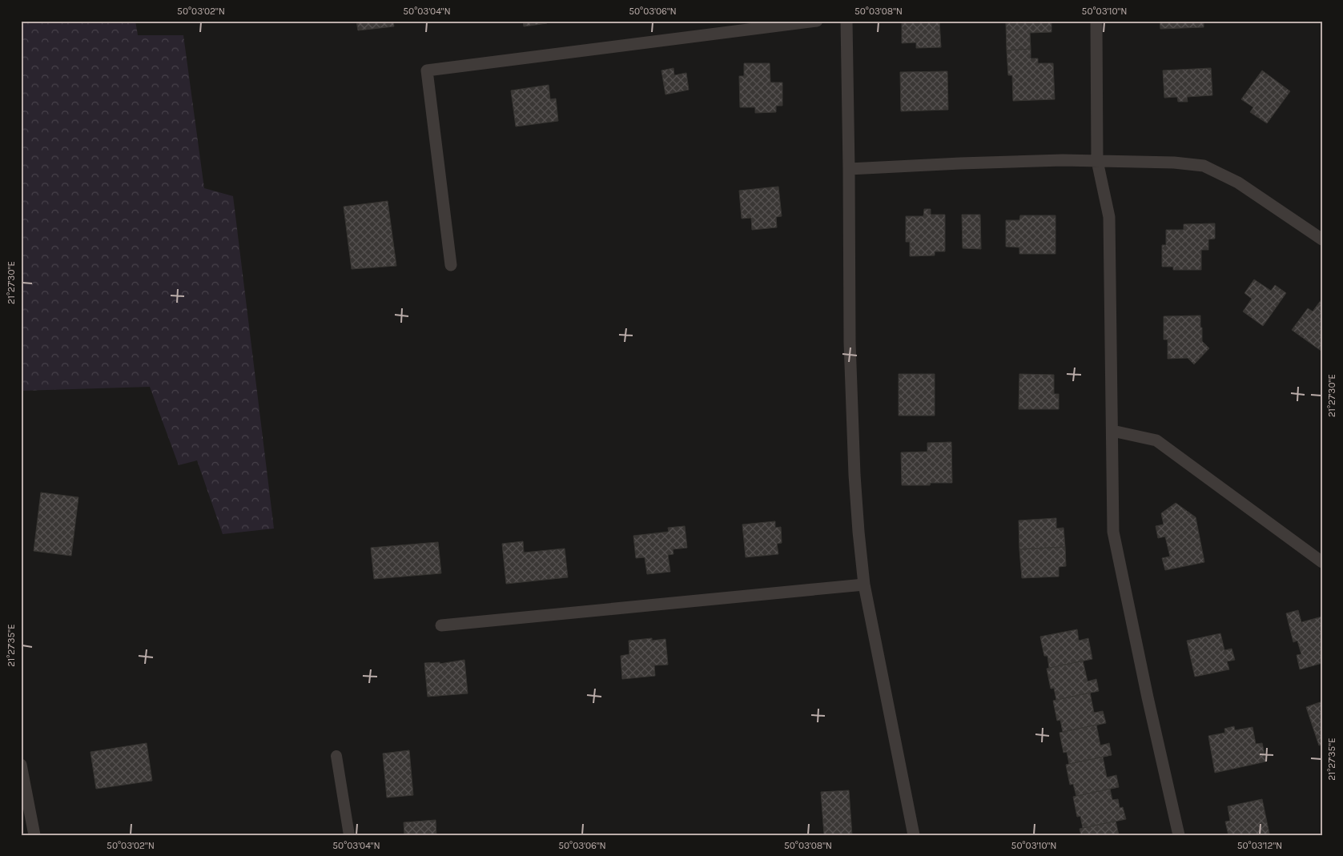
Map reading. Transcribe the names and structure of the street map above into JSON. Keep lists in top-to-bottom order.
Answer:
{
  "coordinates": [
    "50°03'02\"N",
    "50°03'04\"N",
    "50°03'06\"N",
    "50°03'08\"N",
    "50°03'10\"N",
    "21°27'30\"E",
    "21°27'35\"E",
    "50°03'12\"N"
  ]
}
